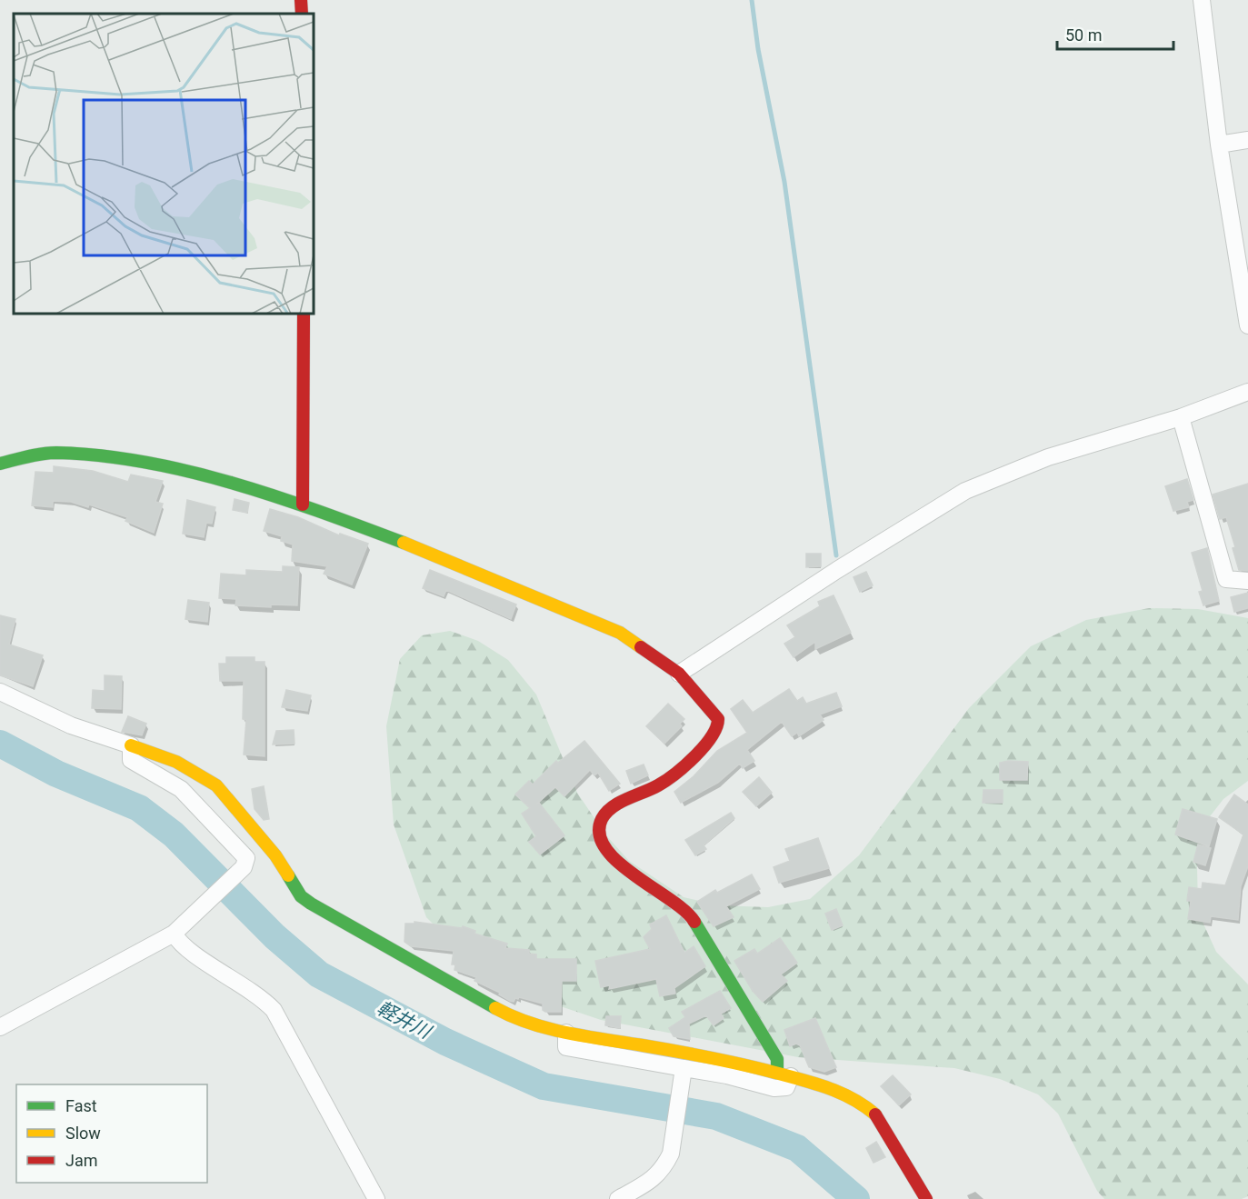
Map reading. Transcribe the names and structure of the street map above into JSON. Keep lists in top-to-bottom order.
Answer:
{
  "water": ["軽井川"],
  "legend": ["Fast", "Slow", "Jam"],
  "scale_bar": "50 m"
}
